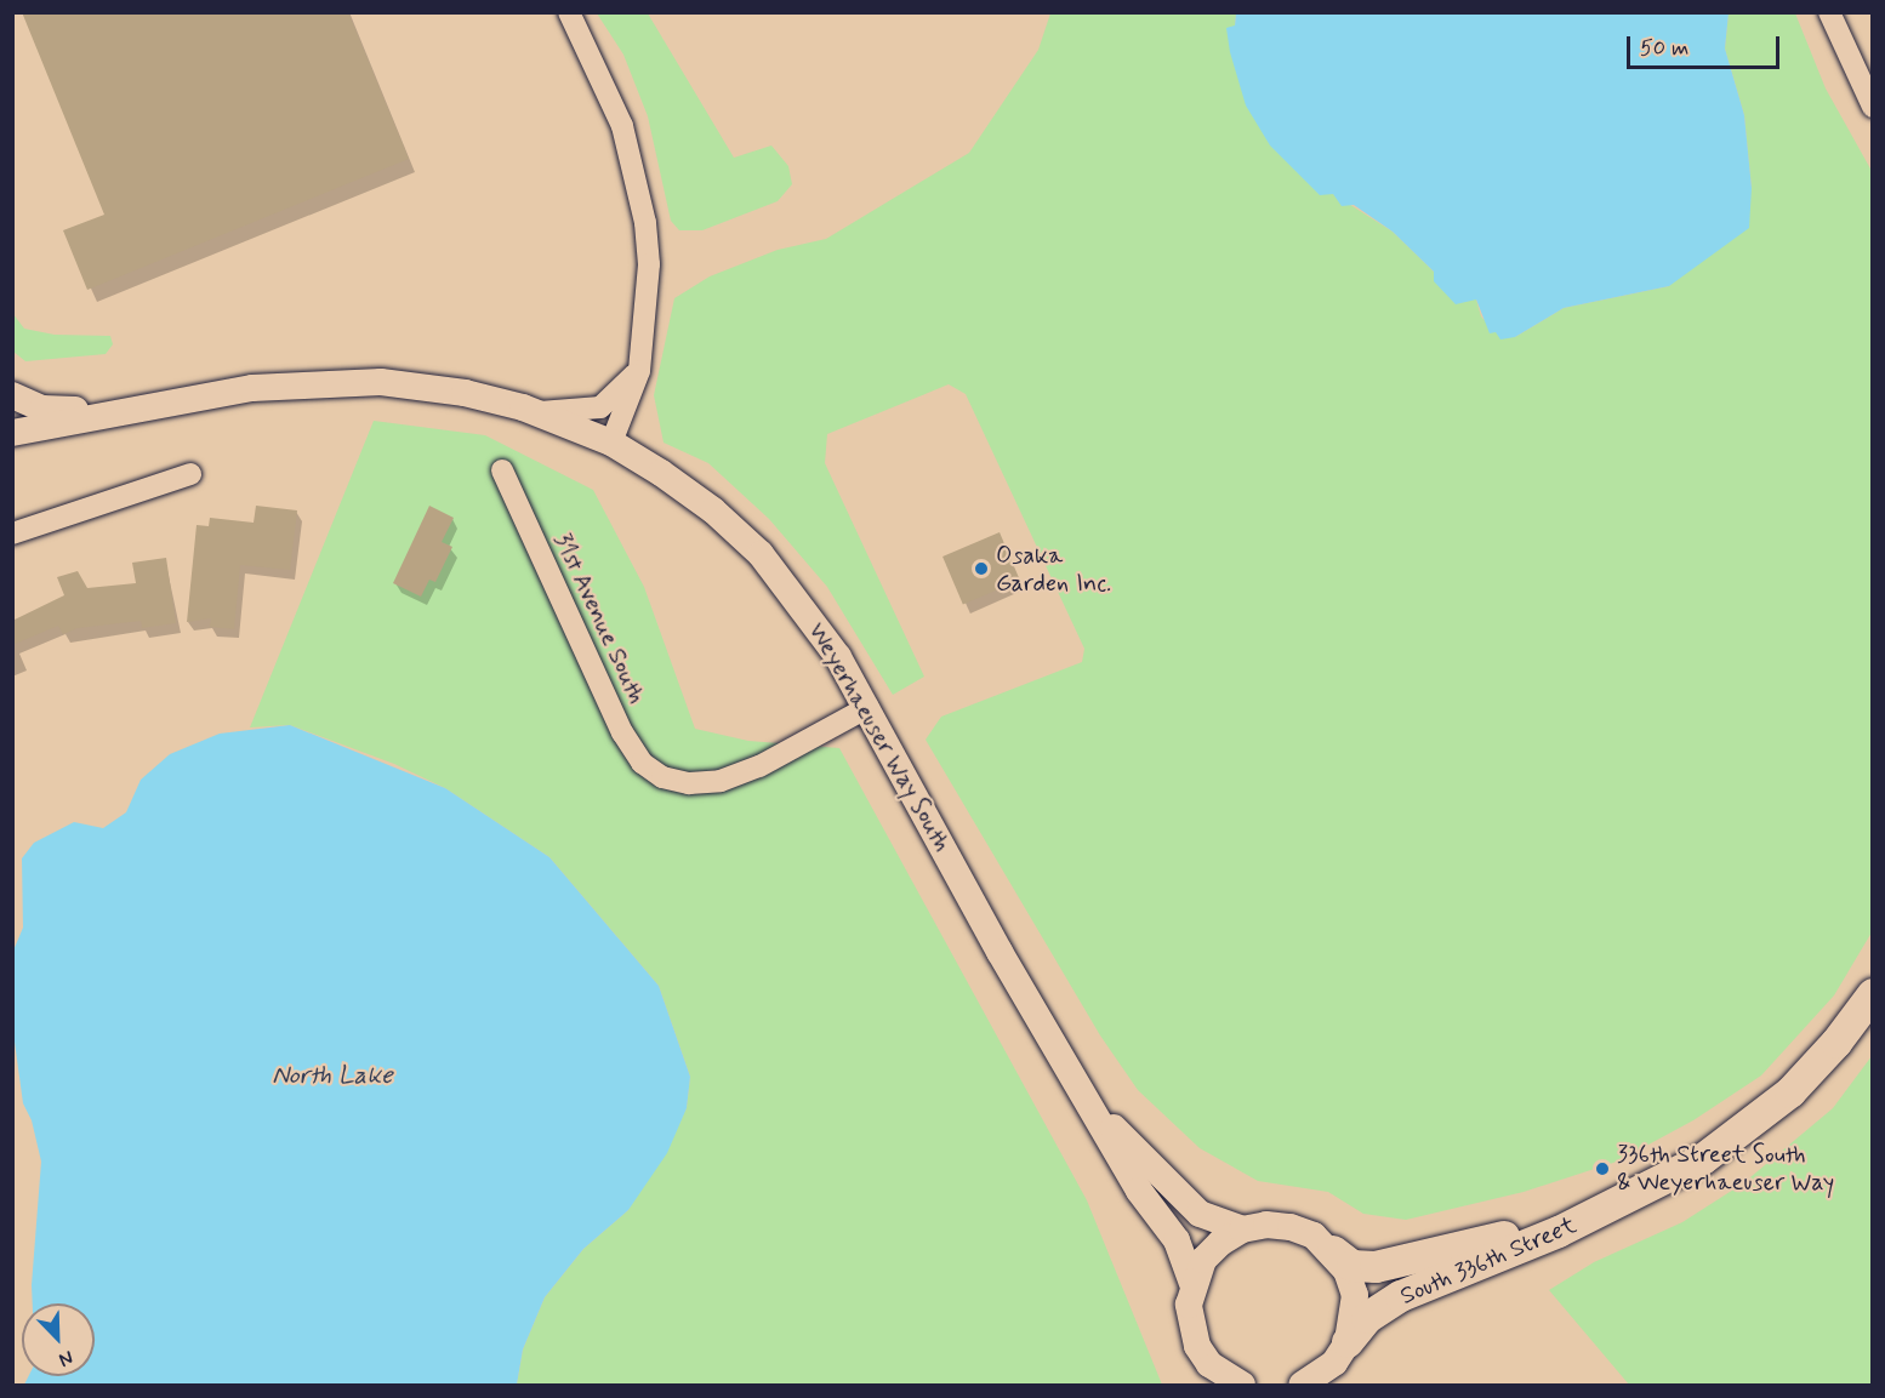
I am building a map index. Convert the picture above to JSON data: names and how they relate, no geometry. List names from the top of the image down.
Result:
{
  "streets": {
    "main road": ["South 336th Street"],
    "street": ["31st Avenue South", "Weyerhaeuser Way South"]
  },
  "crossings": [
    ["31st Avenue South", "Weyerhaeuser Way South"]
  ],
  "water": ["North Lake"],
  "places": ["Osaka Garden Inc.", "336th Street South & Weyerhaeuser Way"],
  "scale_bar": "50 m",
  "north": "bottom right"
}
